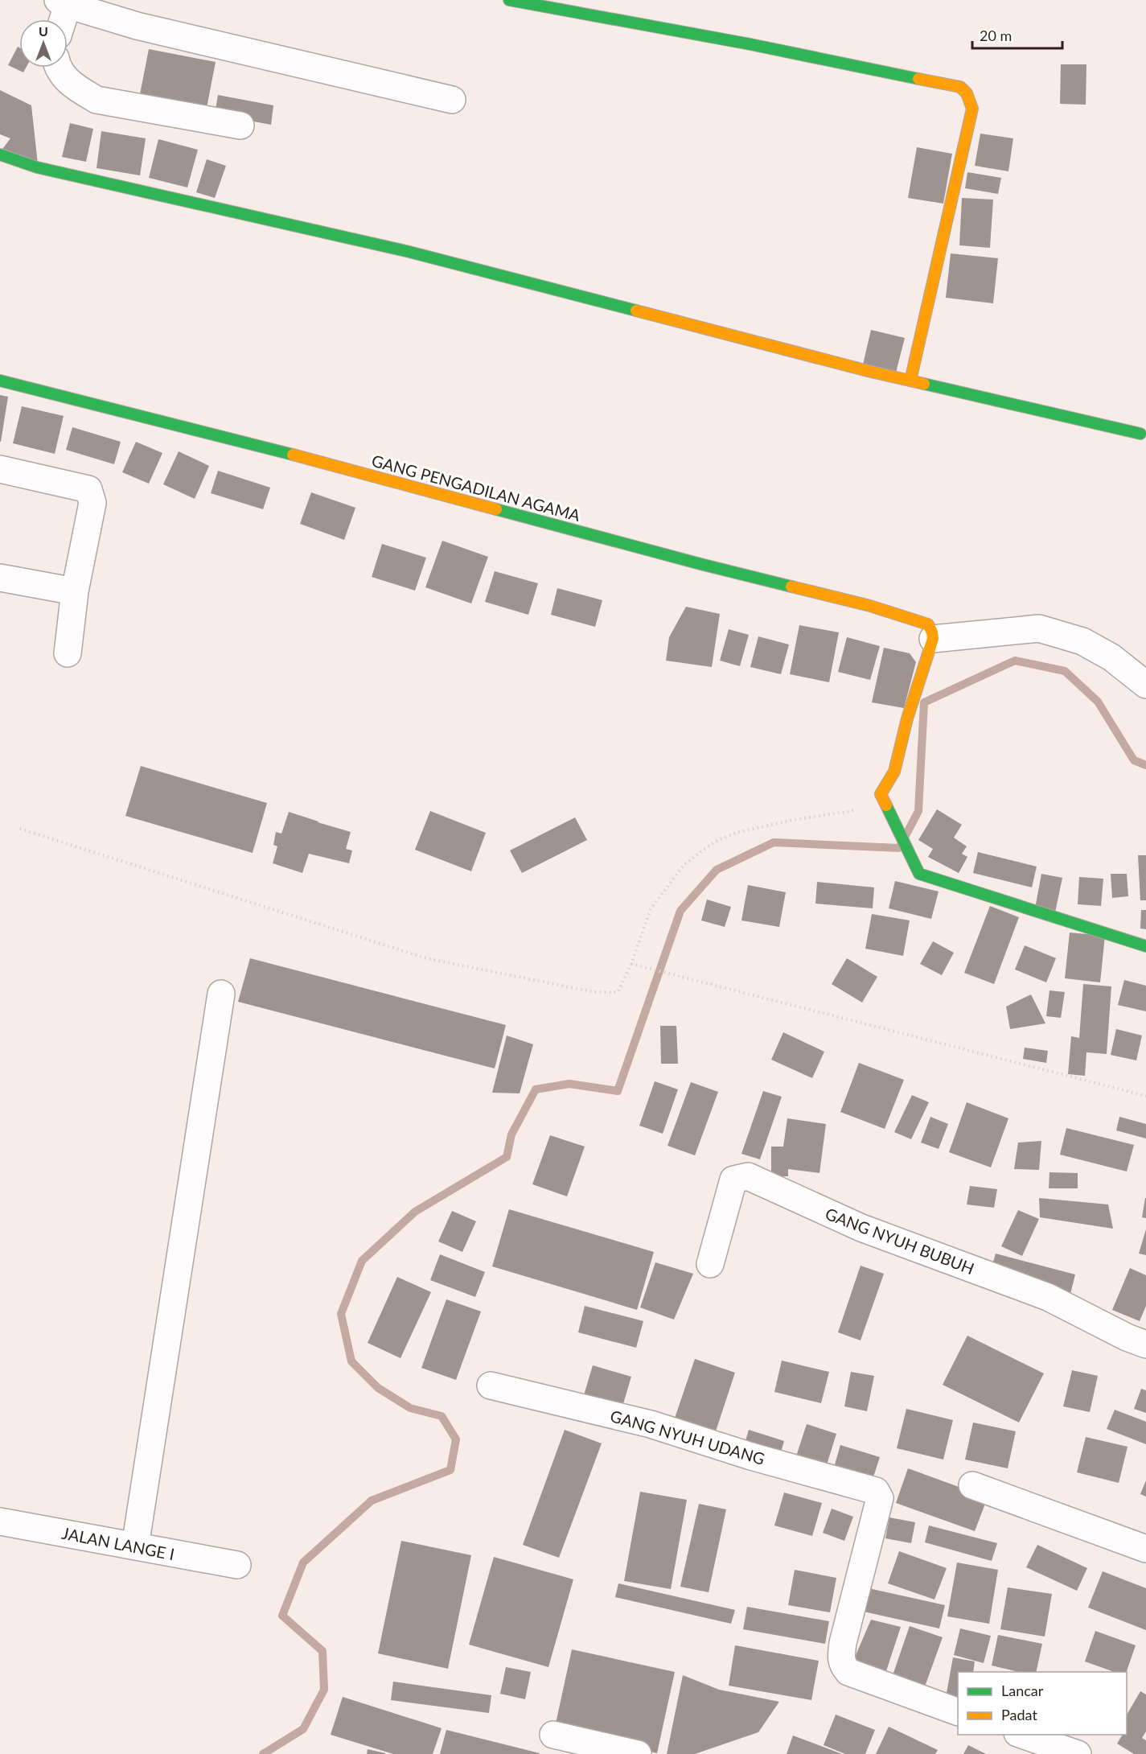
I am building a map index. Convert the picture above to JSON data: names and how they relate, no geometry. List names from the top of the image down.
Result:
{
  "streets": {
    "street": [
      "GANG PENGADILAN AGAMA",
      "GANG NYUH BUBUH",
      "GANG NYUH UDANG",
      "JALAN LANGE I"
    ]
  },
  "legend": ["Lancar", "Padat"],
  "scale_bar": "20 m",
  "north": "top"
}
